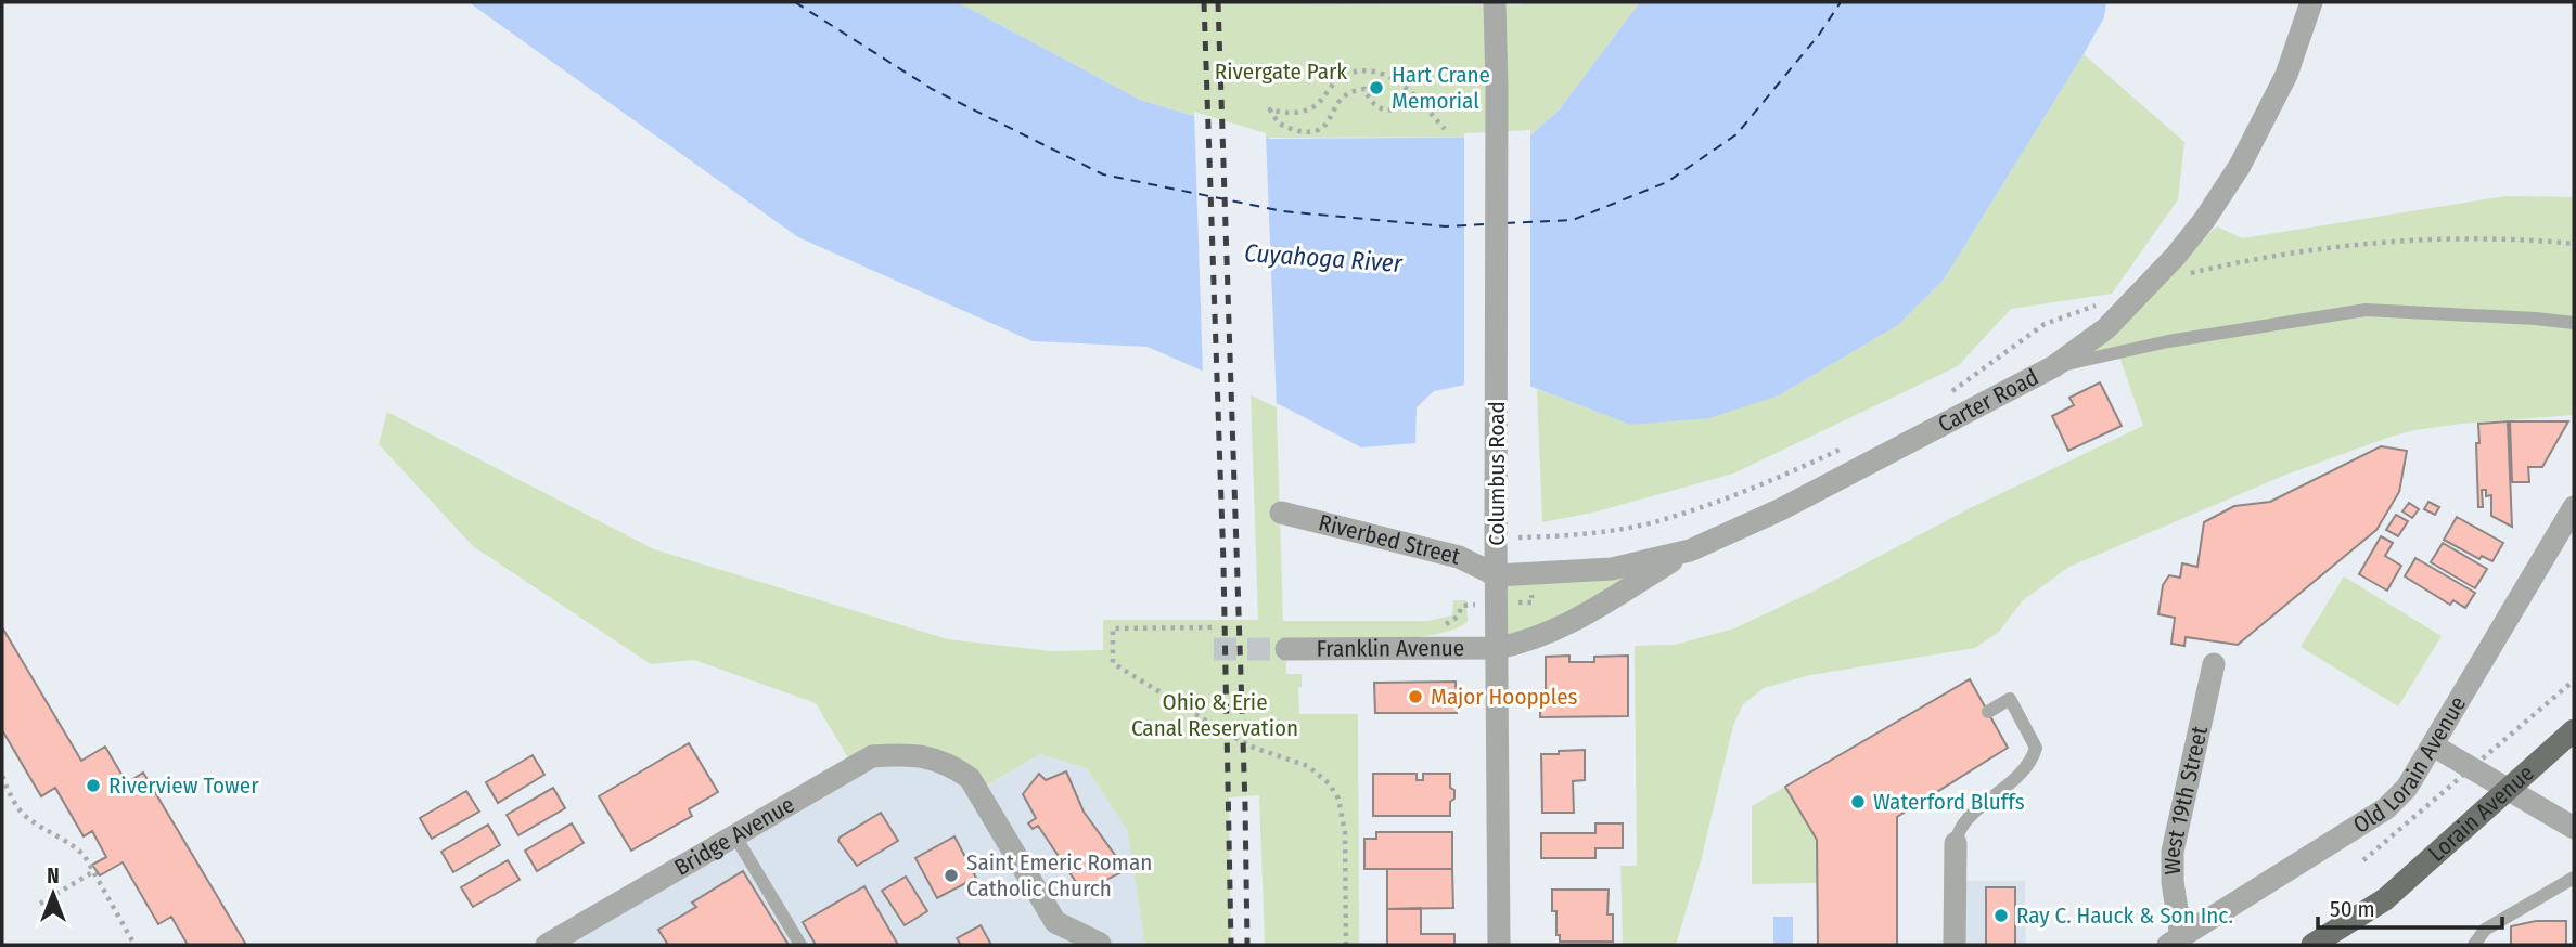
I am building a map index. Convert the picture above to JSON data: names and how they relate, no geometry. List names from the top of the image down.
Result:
{
  "streets": {
    "main road": ["Lorain Avenue"],
    "street": [
      "Carter Road",
      "Columbus Road",
      "Riverbed Street",
      "Franklin Avenue",
      "Old Lorain Avenue",
      "West 19th Street",
      "Bridge Avenue"
    ]
  },
  "crossings": [
    ["Carter Road", "Columbus Road"],
    ["Carter Road", "Riverbed Street"],
    ["Carter Road", "Franklin Avenue"],
    ["Columbus Road", "Riverbed Street"],
    ["Columbus Road", "Franklin Avenue"],
    ["Old Lorain Avenue", "West 19th Street"]
  ],
  "water": ["Cuyahoga River"],
  "parks": ["Rivergate Park", "Ohio & Erie Canal Reservation"],
  "places": [
    "Hart Crane Memorial",
    "Major Hoopples",
    "Riverview Tower",
    "Waterford Bluffs",
    "Saint Emeric Roman Catholic Church",
    "Ray C. Hauck & Son Inc."
  ],
  "scale_bar": "50 m",
  "north": "top"
}
